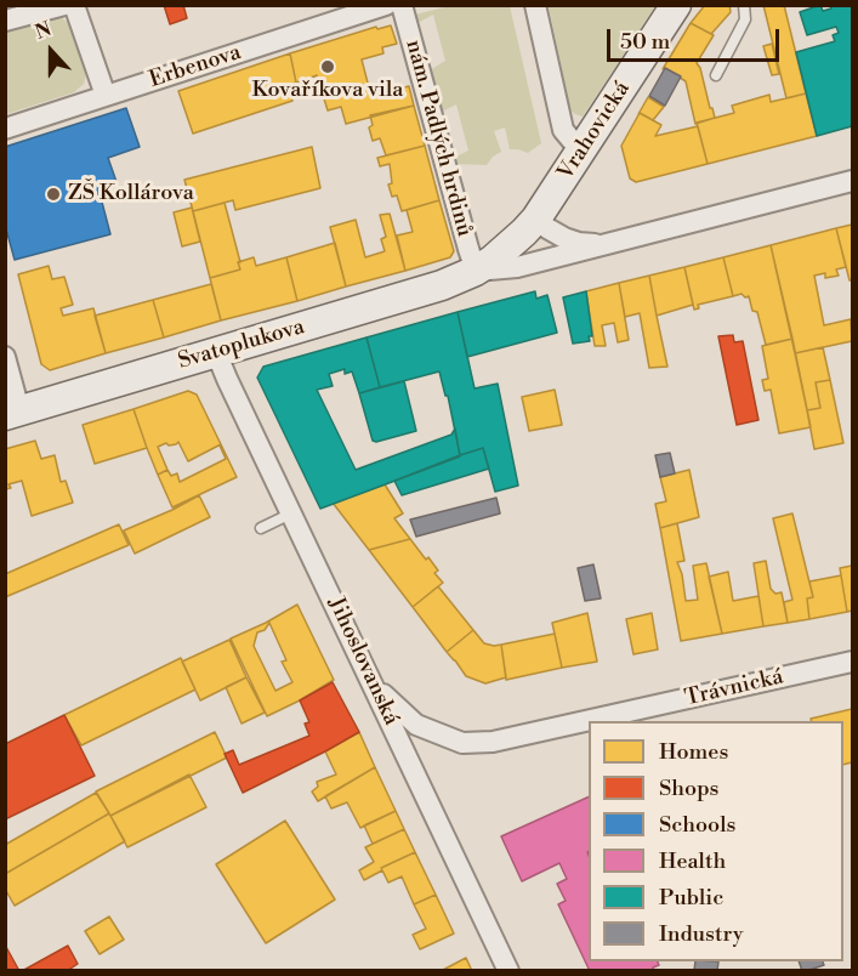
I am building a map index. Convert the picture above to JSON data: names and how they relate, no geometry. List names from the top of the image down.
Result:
{
  "streets": {
    "street": [
      "Erbenova",
      "Vrahovická",
      "nám. Padlých hrdinů",
      "Svatoplukova",
      "Jihoslovanská",
      "Trávnická"
    ]
  },
  "crossings": [
    ["Vrahovická", "Svatoplukova"],
    ["nám. Padlých hrdinů", "Svatoplukova"],
    ["Svatoplukova", "Jihoslovanská"],
    ["Jihoslovanská", "Trávnická"]
  ],
  "places": ["Kovaříkova vila", "ZŠ Kollárova"],
  "legend": [
    "Homes",
    "Shops",
    "Schools",
    "Health",
    "Public",
    "Industry"
  ],
  "scale_bar": "50 m",
  "north": "top"
}
